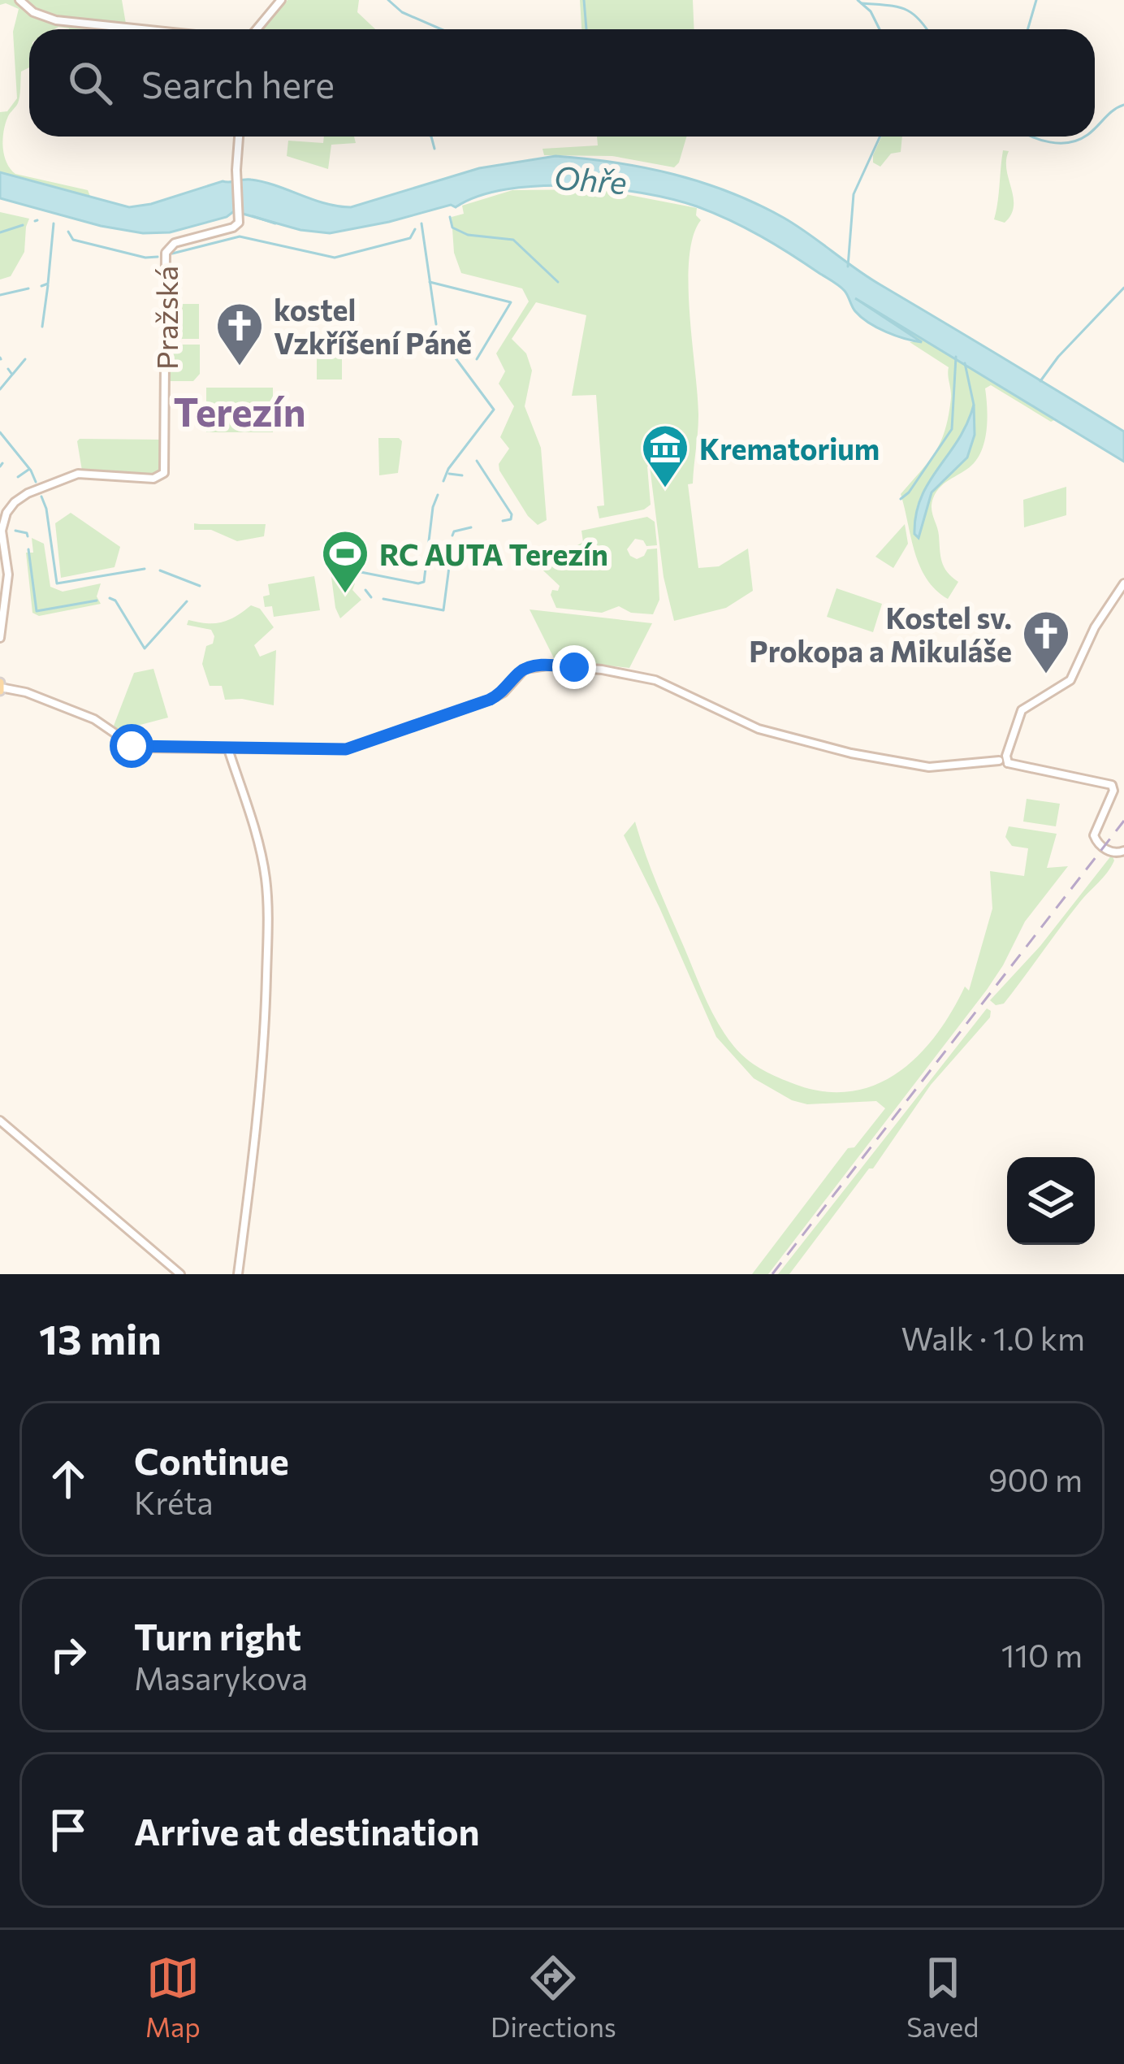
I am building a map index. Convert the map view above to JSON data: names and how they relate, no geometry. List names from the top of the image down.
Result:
{
  "streets": {
    "street": ["Pražská"]
  },
  "districts": ["Terezín"],
  "water": ["Ohře"],
  "places": {
    "church": ["kostel Vzkříšení Páně", "Kostel sv. Prokopa a Mikuláše"],
    "museum": ["Krematorium"],
    "sports": ["RC AUTA Terezín"]
  },
  "page": {
    "search": "Search here",
    "heading": ["13 min", "Walk · 1.0 km"],
    "list": [
      ["Continue", "Kréta", "900 m"],
      ["Turn right", "Masarykova", "110 m"],
      "Arrive at destination"
    ],
    "nav": ["Map", "Directions", "Saved"]
  }
}
